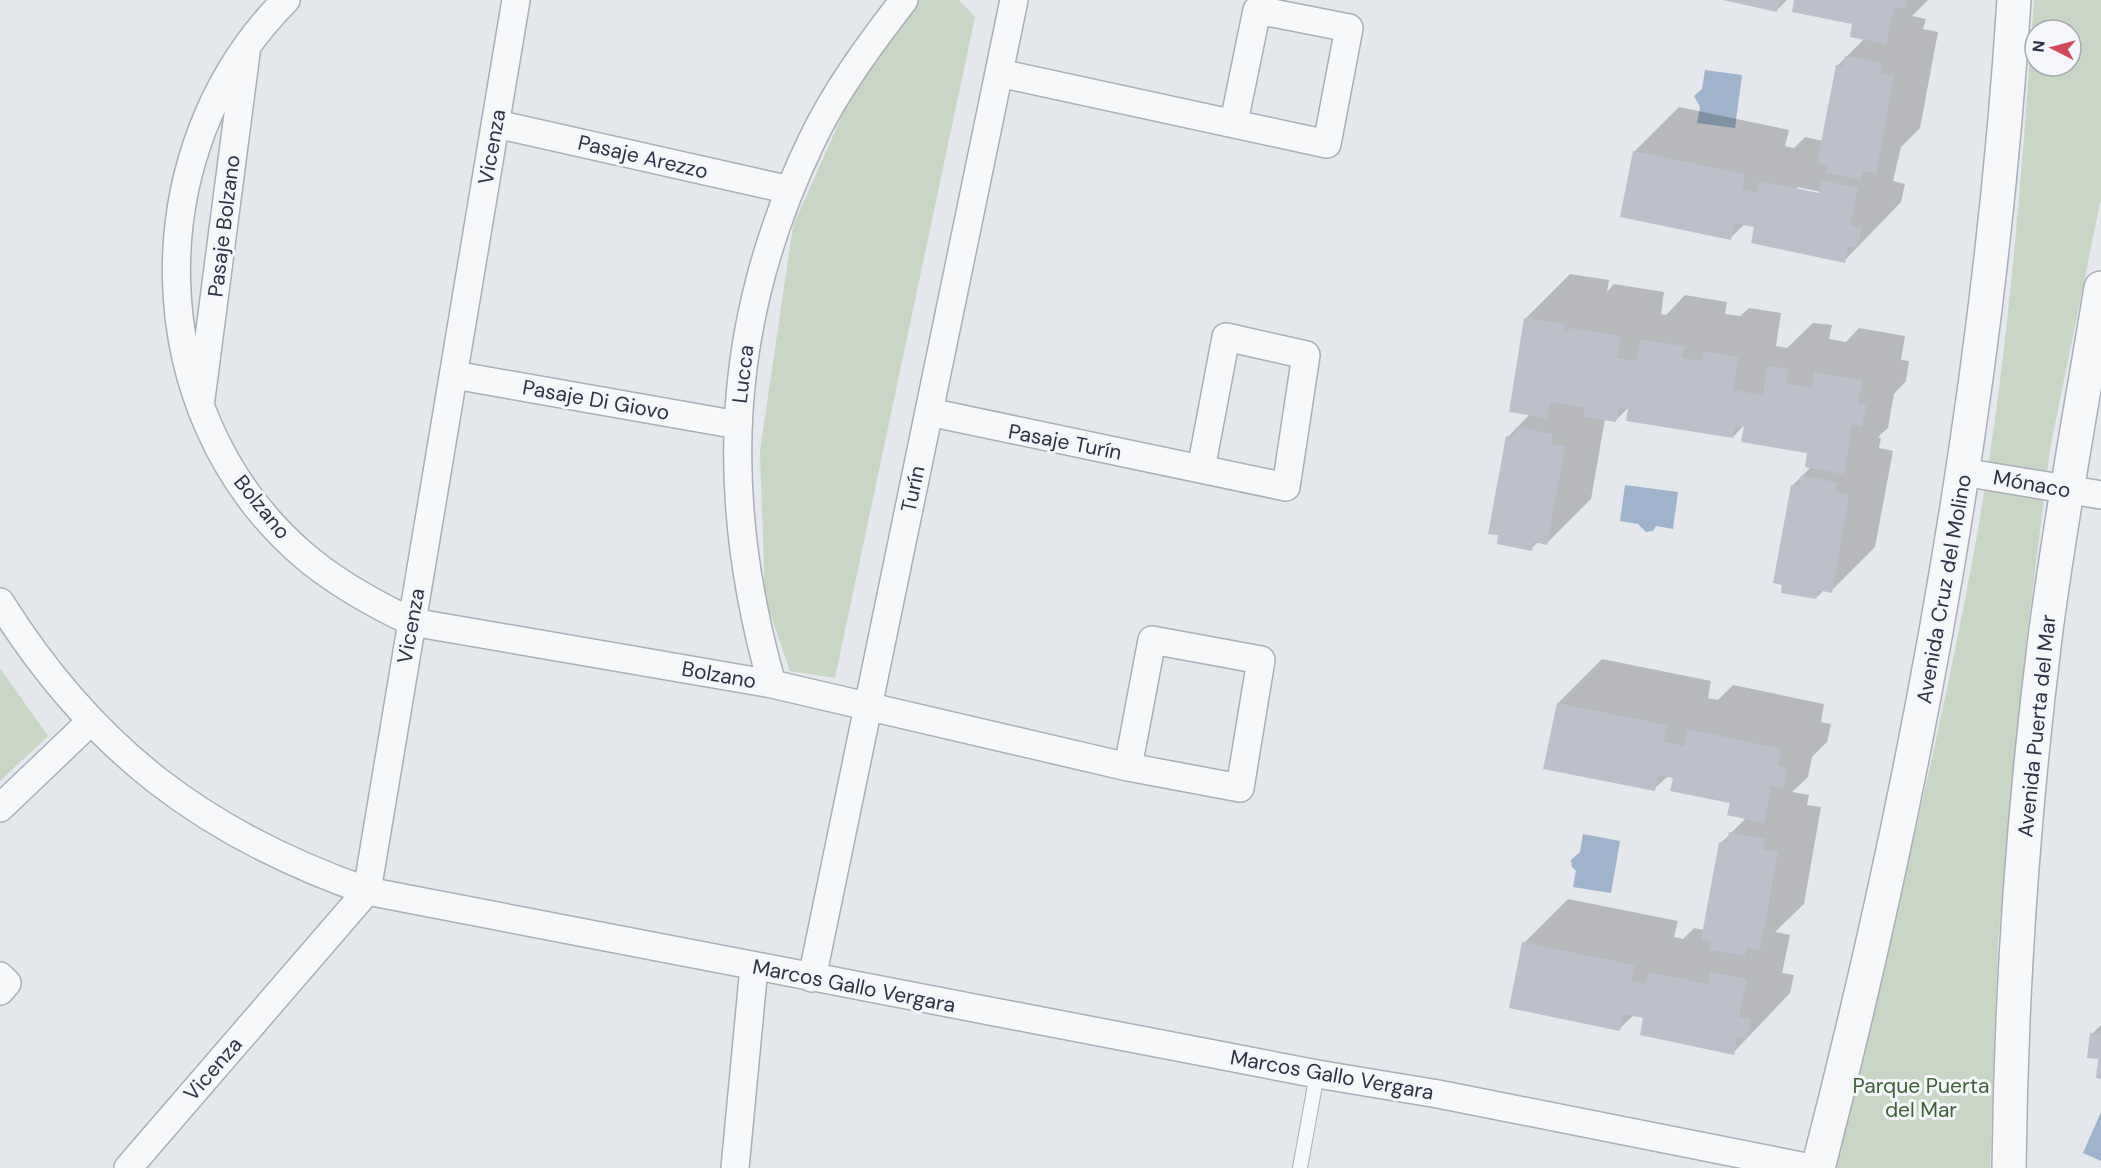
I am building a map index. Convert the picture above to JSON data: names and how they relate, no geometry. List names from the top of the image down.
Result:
{
  "streets": {
    "street": [
      "Vicenza",
      "Pasaje Arezzo",
      "Pasaje Bolzano",
      "Lucca",
      "Pasaje Di Giovo",
      "Pasaje Turín",
      "Mónaco",
      "Turín",
      "Bolzano",
      "Avenida Cruz del Molino",
      "Avenida Puerta del Mar",
      "Marcos Gallo Vergara"
    ]
  },
  "crossings": [
    ["Vicenza", "Pasaje Arezzo"],
    ["Vicenza", "Pasaje Di Giovo"],
    ["Vicenza", "Bolzano"],
    ["Vicenza", "Marcos Gallo Vergara"],
    ["Pasaje Arezzo", "Lucca"],
    ["Pasaje Bolzano", "Bolzano"],
    ["Lucca", "Pasaje Di Giovo"],
    ["Lucca", "Bolzano"],
    ["Pasaje Turín", "Turín"],
    ["Mónaco", "Avenida Cruz del Molino"],
    ["Mónaco", "Avenida Puerta del Mar"],
    ["Turín", "Marcos Gallo Vergara"]
  ],
  "parks": ["Parque Puerta del Mar"],
  "north": "left"
}
